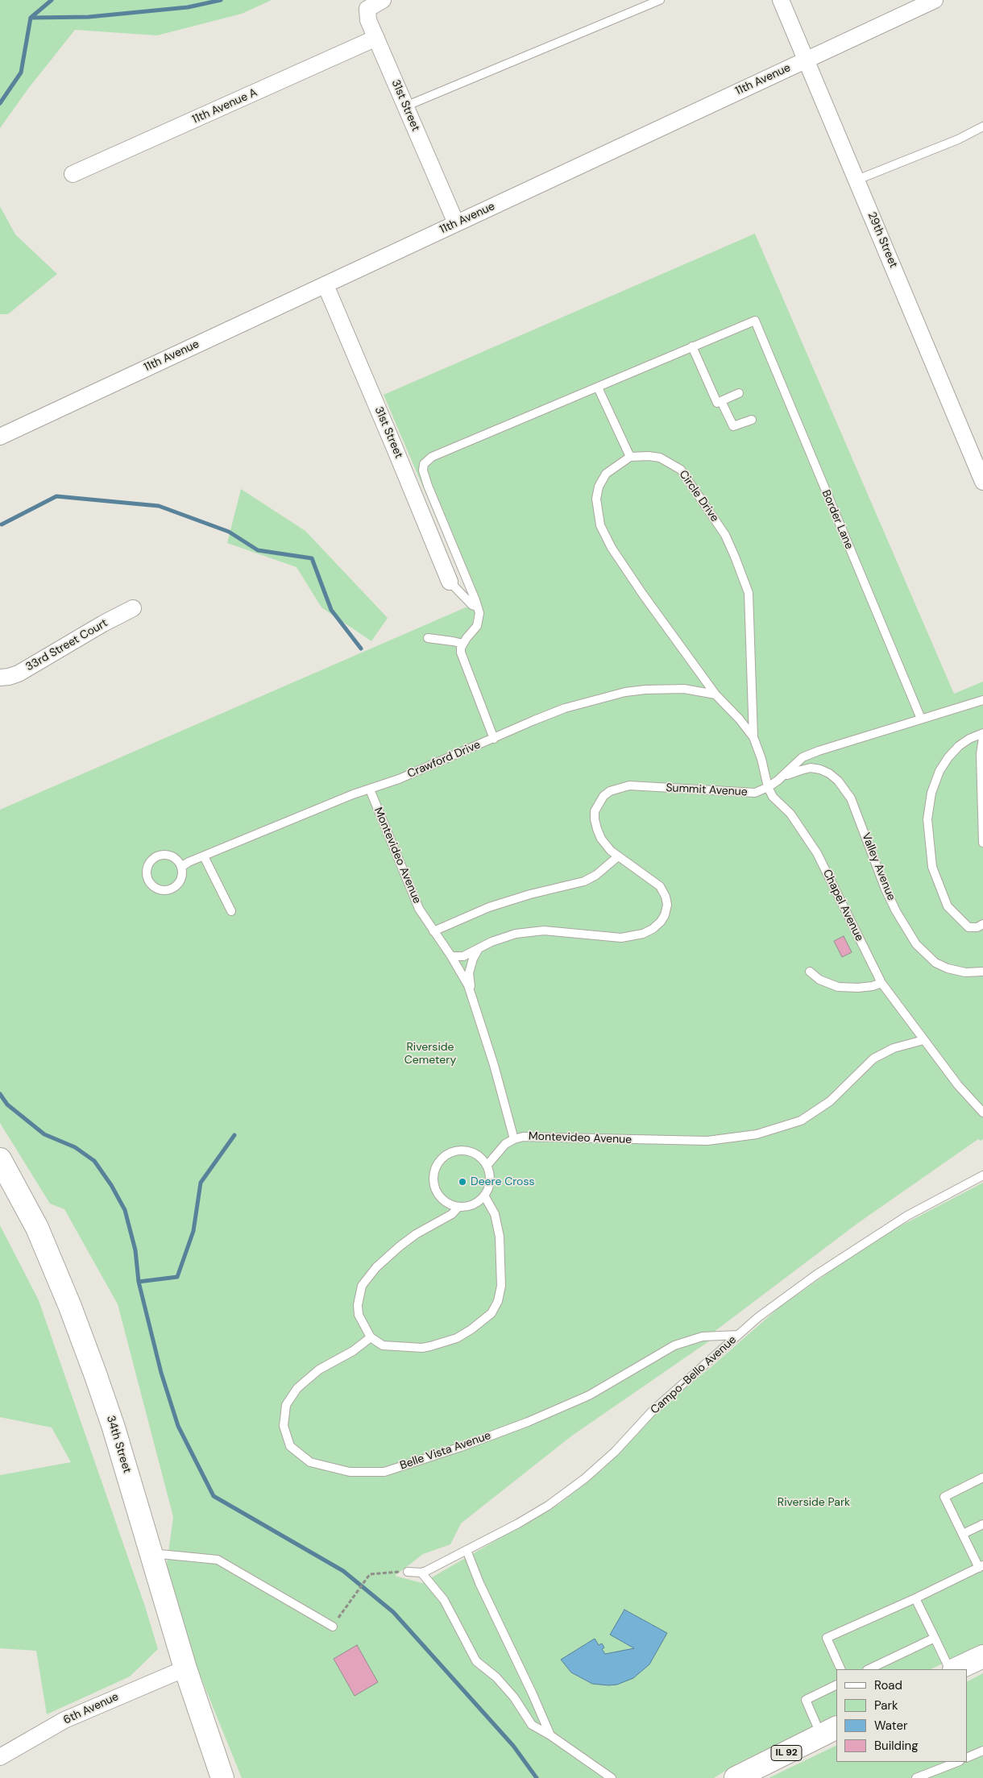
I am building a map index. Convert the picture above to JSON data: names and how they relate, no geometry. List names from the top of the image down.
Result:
{
  "streets": {
    "street": [
      "11th Avenue",
      "31st Street",
      "11th Avenue A",
      "29th Street",
      "33rd Street Court",
      "34th Street",
      "6th Avenue",
      "IL 92"
    ],
    "lane": [
      "Circle Drive",
      "Border Lane",
      "Crawford Drive",
      "Summit Avenue",
      "Montevideo Avenue",
      "Valley Avenue",
      "Chapel Avenue",
      "Campo-Bello Avenue",
      "Belle Vista Avenue"
    ]
  },
  "crossings": [
    ["11th Avenue", "31st Street"],
    ["11th Avenue", "29th Street"],
    ["31st Street", "11th Avenue A"],
    ["Circle Drive", "Chapel Avenue"],
    ["Border Lane", "Summit Avenue"],
    ["Crawford Drive", "Montevideo Avenue"],
    ["Crawford Drive", "Chapel Avenue"],
    ["Summit Avenue", "Montevideo Avenue"],
    ["Summit Avenue", "Valley Avenue"],
    ["Summit Avenue", "Chapel Avenue"],
    ["Montevideo Avenue", "Chapel Avenue"],
    ["Campo-Bello Avenue", "Belle Vista Avenue"],
    ["34th Street", "6th Avenue"]
  ],
  "parks": ["Riverside Cemetery", "Riverside Park"],
  "places": ["Deere Cross"],
  "legend": [
    "Road",
    "Park",
    "Water",
    "Building"
  ]
}
